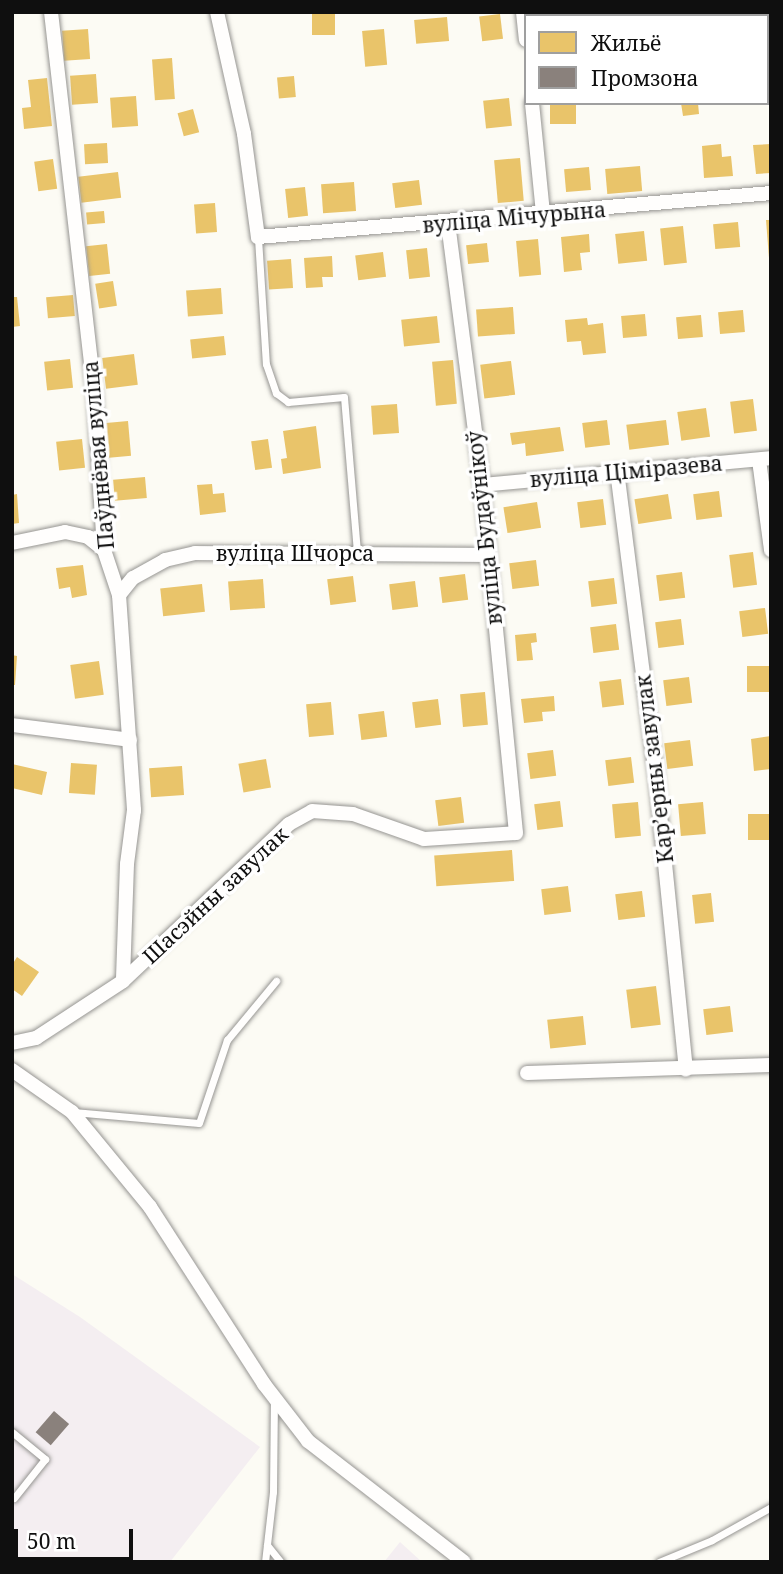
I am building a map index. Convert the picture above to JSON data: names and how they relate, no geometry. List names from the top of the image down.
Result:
{
  "streets": {
    "street": [
      "вуліца Мічурына",
      "Паўднёвая вуліца",
      "вуліца Ціміразева",
      "вуліца Будаўнікоў",
      "вуліца Шчорса",
      "Карʼерны завулак",
      "Шасэйны завулак"
    ]
  },
  "crossings": [
    ["вуліца Мічурына", "вуліца Будаўнікоў"],
    ["Паўднёвая вуліца", "вуліца Шчорса"],
    ["Паўднёвая вуліца", "Шасэйны завулак"],
    ["вуліца Ціміразева", "вуліца Будаўнікоў"],
    ["вуліца Ціміразева", "Карʼерны завулак"],
    ["вуліца Будаўнікоў", "вуліца Шчорса"],
    ["вуліца Будаўнікоў", "Шасэйны завулак"]
  ],
  "legend": ["Жильё", "Промзона"],
  "scale_bar": "50 m"
}
